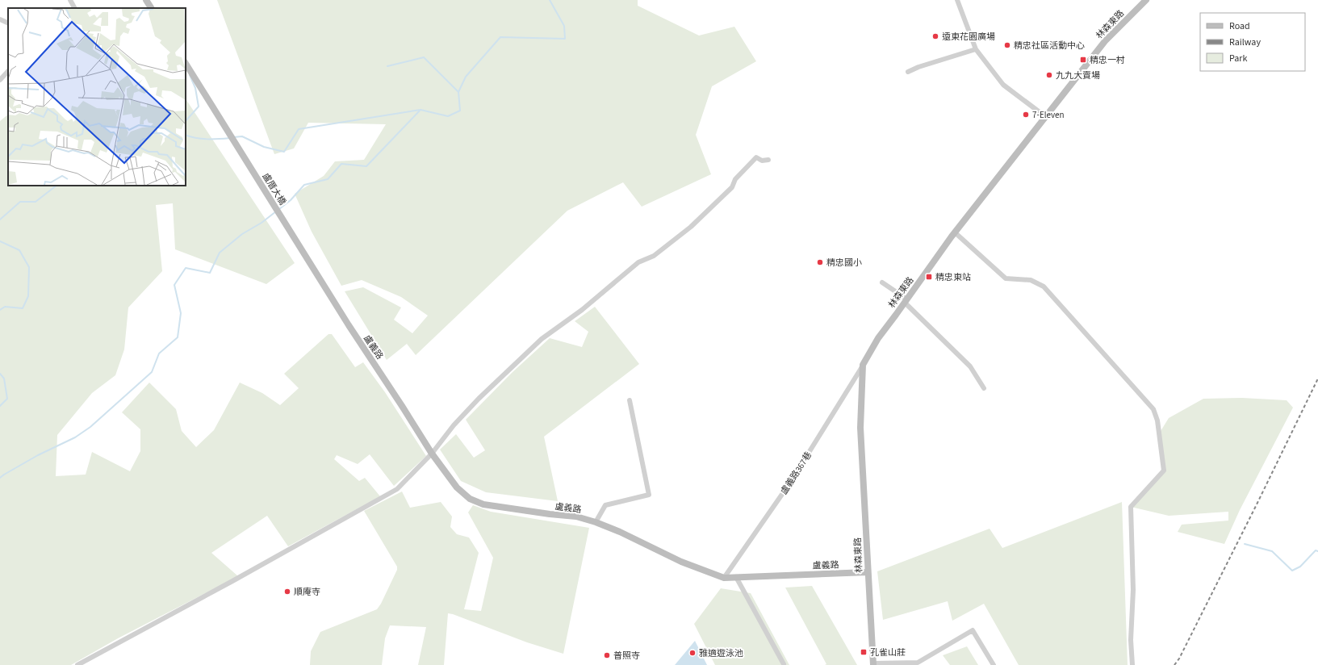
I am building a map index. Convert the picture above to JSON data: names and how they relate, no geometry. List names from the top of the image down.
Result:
{
  "streets": {
    "street": [
      "林森東路",
      "盧厝大橋",
      "盧義路",
      "盧義路367巷"
    ]
  },
  "crossings": [
    ["林森東路", "盧義路"],
    ["林森東路", "盧義路367巷"],
    ["盧厝大橋", "盧義路"],
    ["盧義路", "盧義路367巷"]
  ],
  "places": {
    "other": [
      "遠東花園廣場",
      "精忠社區活動中心",
      "九九大賣場",
      "7-Eleven",
      "精忠國小",
      "順庵寺",
      "雅適遊泳池",
      "普照寺"
    ],
    "transit": ["精忠一村", "精忠東站", "孔雀山莊"]
  },
  "legend": ["Road", "Railway", "Park"]
}
